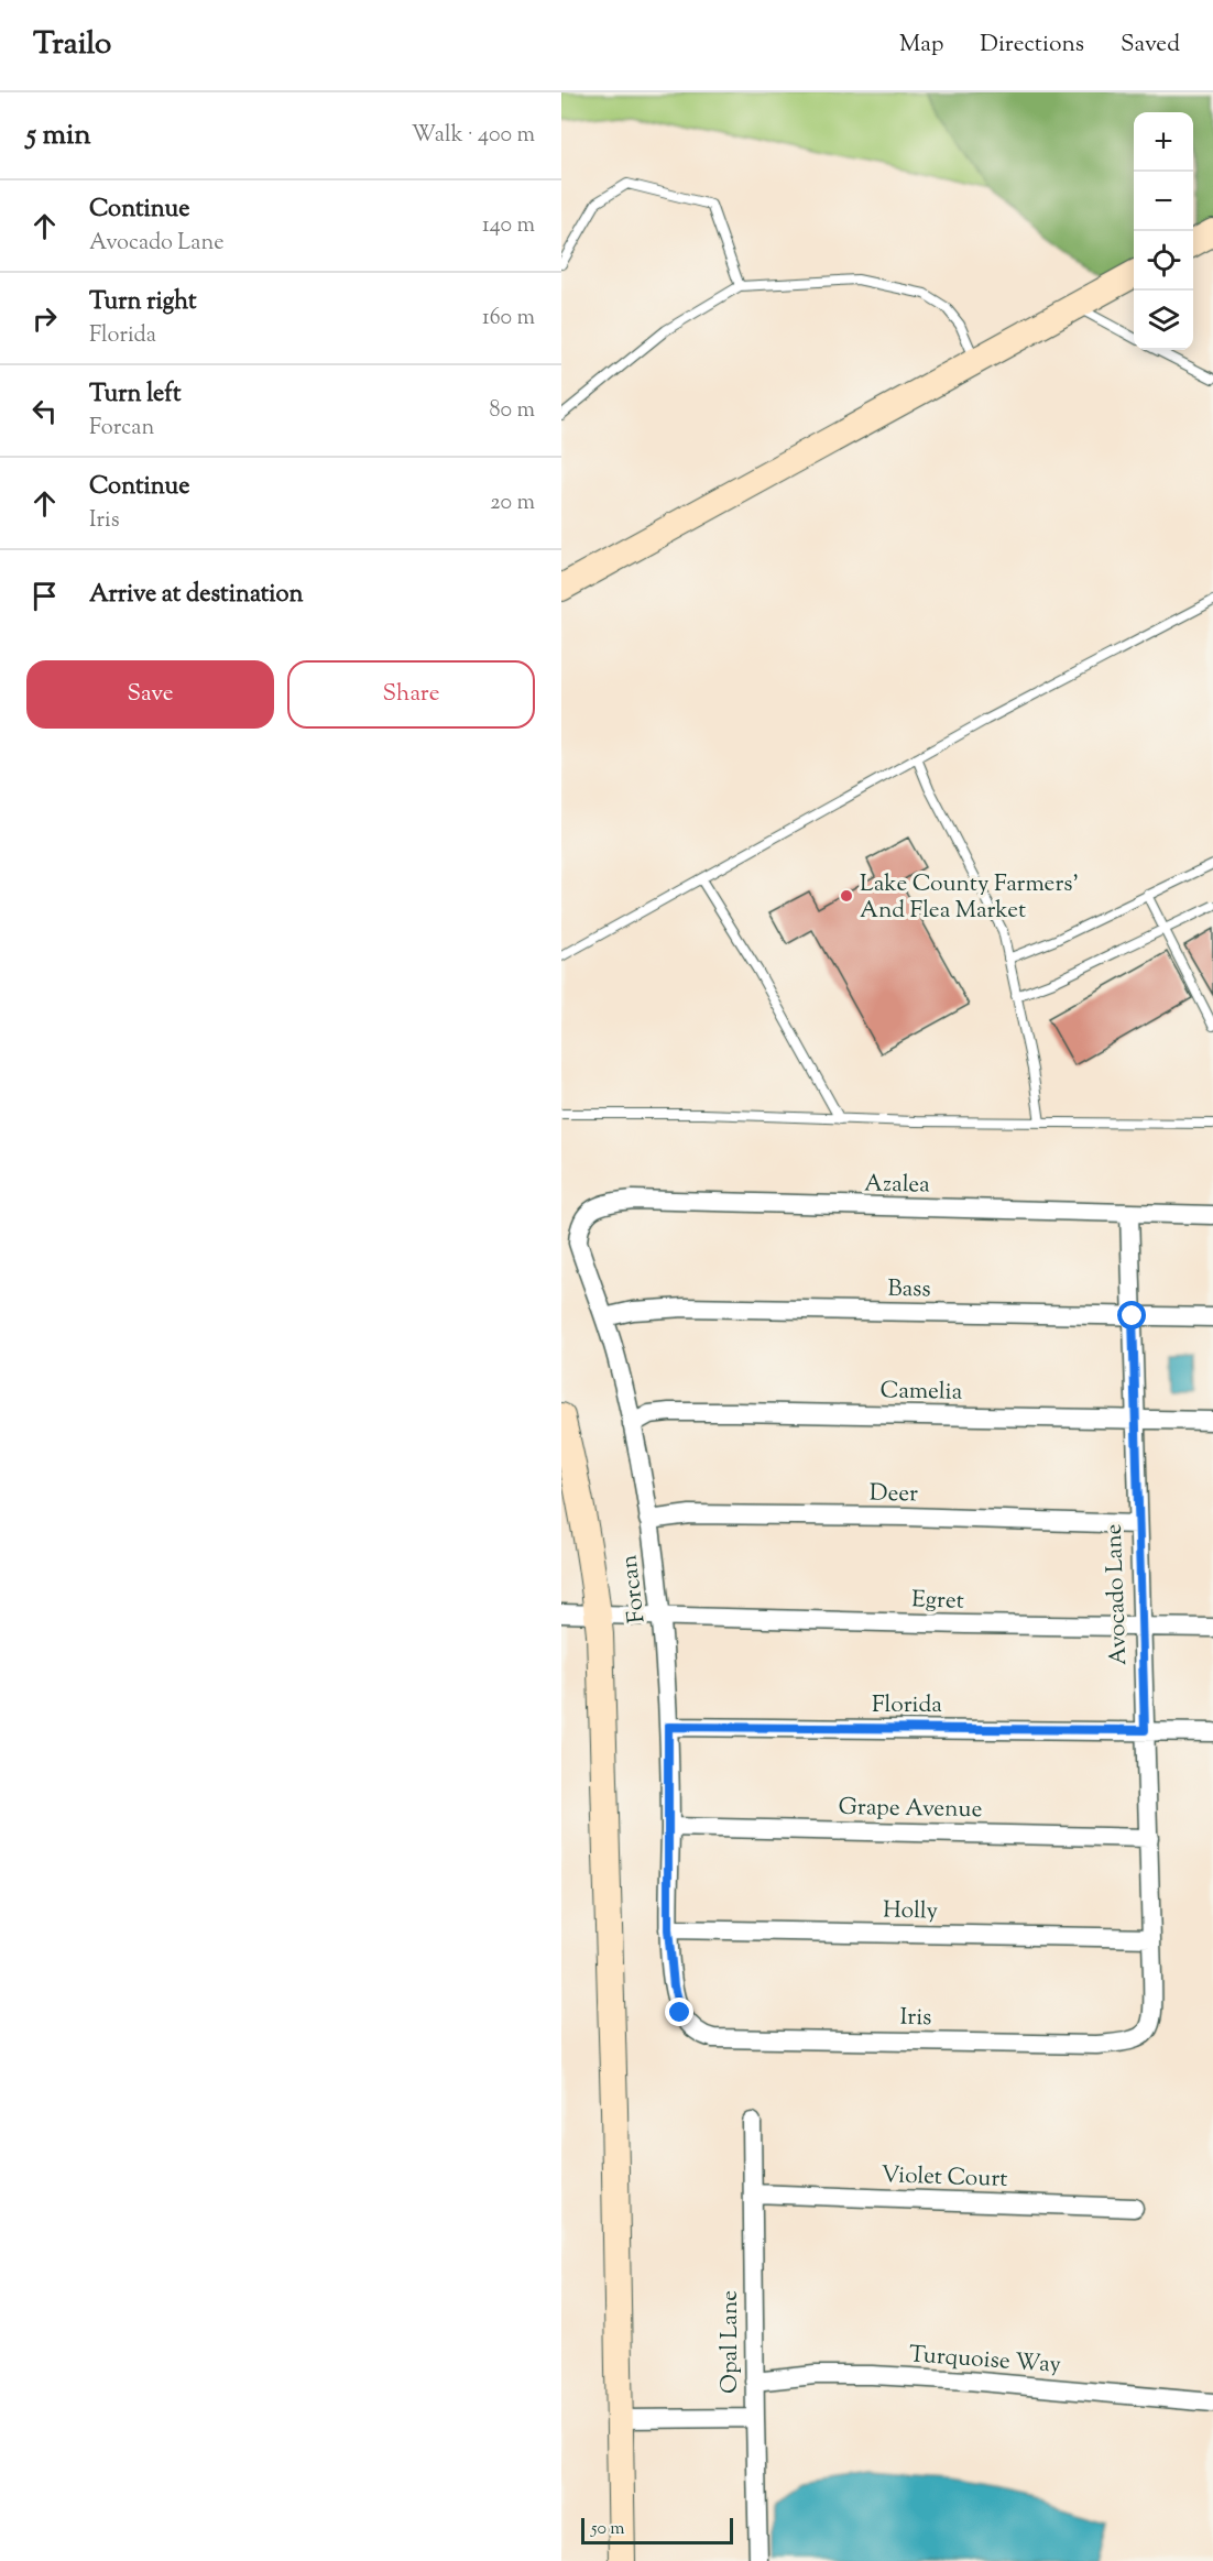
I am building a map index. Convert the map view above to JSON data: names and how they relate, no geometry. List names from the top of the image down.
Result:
{
  "streets": {
    "street": [
      "Azalea",
      "Bass",
      "Camelia",
      "Deer",
      "Forcan",
      "Avocado Lane",
      "Egret",
      "Florida",
      "Grape Avenue",
      "Holly",
      "Iris",
      "Violet Court",
      "Opal Lane",
      "Turquoise Way"
    ]
  },
  "crossings": [
    ["Azalea", "Forcan"],
    ["Azalea", "Avocado Lane"],
    ["Bass", "Forcan"],
    ["Bass", "Avocado Lane"],
    ["Camelia", "Forcan"],
    ["Camelia", "Avocado Lane"],
    ["Deer", "Forcan"],
    ["Deer", "Avocado Lane"],
    ["Forcan", "Egret"],
    ["Forcan", "Florida"],
    ["Forcan", "Grape Avenue"],
    ["Forcan", "Holly"],
    ["Forcan", "Iris"],
    ["Avocado Lane", "Egret"],
    ["Avocado Lane", "Florida"],
    ["Avocado Lane", "Grape Avenue"],
    ["Avocado Lane", "Holly"],
    ["Avocado Lane", "Iris"],
    ["Violet Court", "Opal Lane"],
    ["Opal Lane", "Turquoise Way"]
  ],
  "places": ["Lake County Farmers' And Flea Market"],
  "scale_bar": "50 m",
  "page": {
    "header": "Trailo",
    "nav": ["Map", "Directions", "Saved"],
    "heading": ["5 min", "Walk · 400 m"],
    "map_buttons": ["+", "−"],
    "list": [
      ["Continue", "Avocado Lane", "140 m"],
      ["Turn right", "Florida", "160 m"],
      ["Turn left", "Forcan", "80 m"],
      ["Continue", "Iris", "20 m"],
      "Arrive at destination"
    ],
    "buttons": ["Save", "Share"],
    "scale": "50 m"
  }
}
